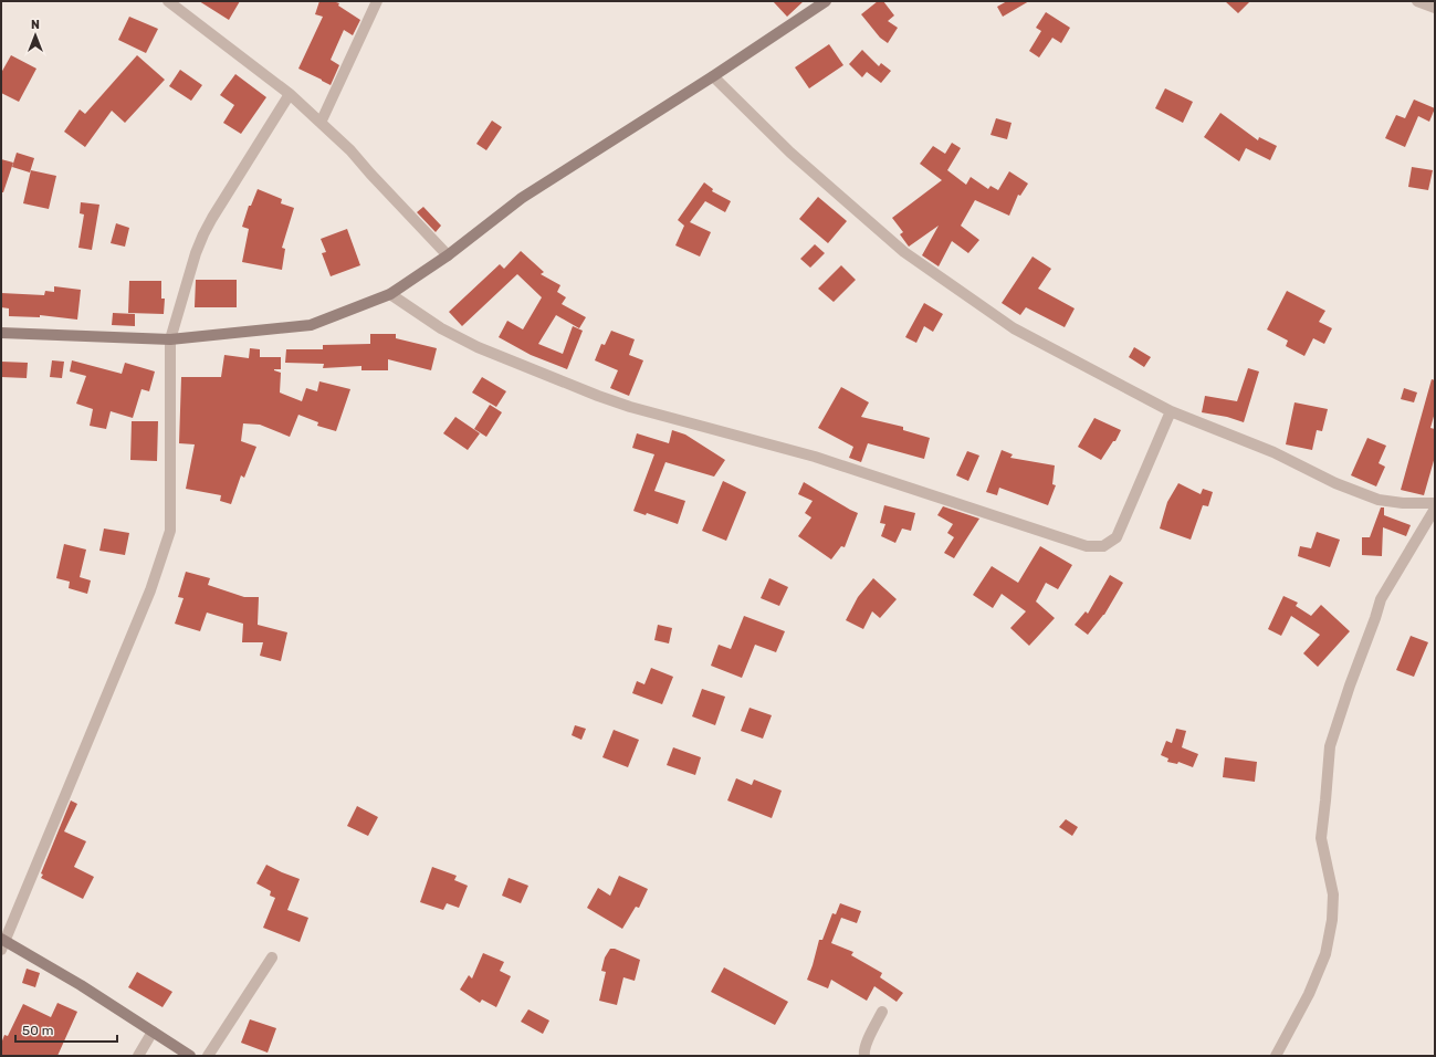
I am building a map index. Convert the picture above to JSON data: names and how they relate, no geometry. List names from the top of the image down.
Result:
{
  "scale_bar": "50 m",
  "north": "top"
}
